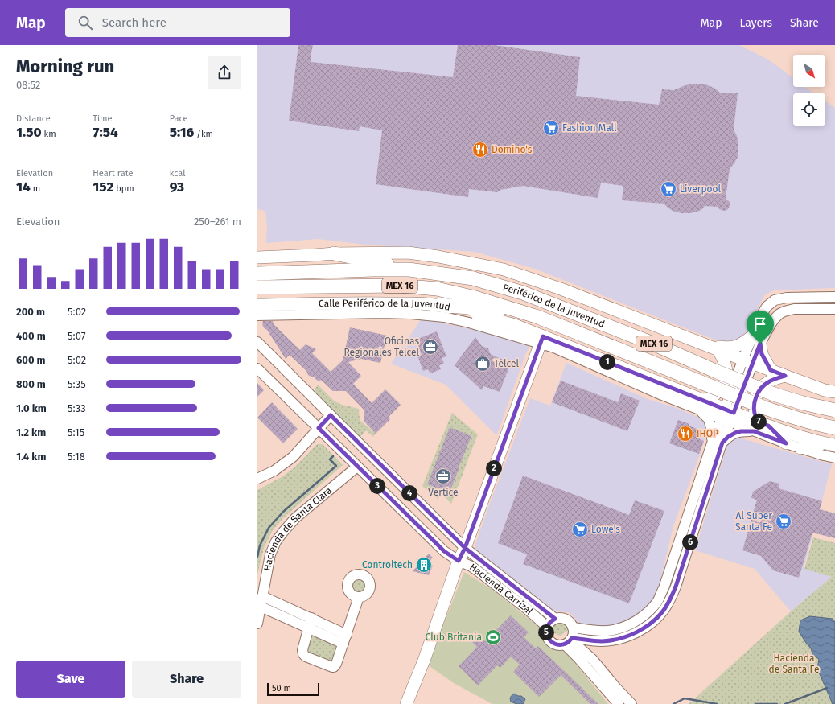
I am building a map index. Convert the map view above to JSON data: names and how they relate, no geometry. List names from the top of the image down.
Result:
{
  "streets": {
    "highway": ["MEX 16", "Periférico de la Juventud"],
    "main road": ["Calle Periférico de la Juventud"],
    "street": ["Hacienda de Santa Clara", "Hacienda Carrizal"]
  },
  "crossings": [
    ["Hacienda de Santa Clara", "Hacienda Carrizal"]
  ],
  "parks": ["Hacienda de Santa Fe"],
  "places": {
    "supermarket": [
      "Fashion Mall",
      "Liverpool",
      "Al Super Santa Fe",
      "Lowe's"
    ],
    "restaurant": ["Domino's", "IHOP"],
    "office": ["Oficinas Regionales Telcel", "Telcel", "Vertice"],
    "building": ["Controltech"],
    "sports": ["Club Britania"]
  },
  "scale_bar": "50 m",
  "north": "bottom right",
  "page": {
    "header": "Map",
    "search": "Search here",
    "nav": ["Map", "Layers", "Share"],
    "heading": ["Morning run", "08:52"],
    "stats": [
      ["Distance", "1.50 km"],
      ["Time", "7:54"],
      ["Pace", "5:16 /km"],
      ["Elevation", "14 m"],
      ["Heart rate", "152 bpm"],
      ["kcal", "93"]
    ],
    "chart": ["Elevation", "250–261 m"],
    "list": [
      {
        "name": "200 m",
        "note": "5:02"
      },
      {
        "name": "400 m",
        "note": "5:07"
      },
      {
        "name": "600 m",
        "note": "5:02"
      },
      {
        "name": "800 m",
        "note": "5:35"
      },
      {
        "name": "1.0 km",
        "note": "5:33"
      },
      {
        "name": "1.2 km",
        "note": "5:15"
      },
      {
        "name": "1.4 km",
        "note": "5:18"
      }
    ],
    "pins": [
      "1",
      "7",
      "2",
      "3",
      "4",
      "6",
      "5"
    ],
    "buttons": ["Save", "Share"],
    "scale": "50 m"
  }
}
